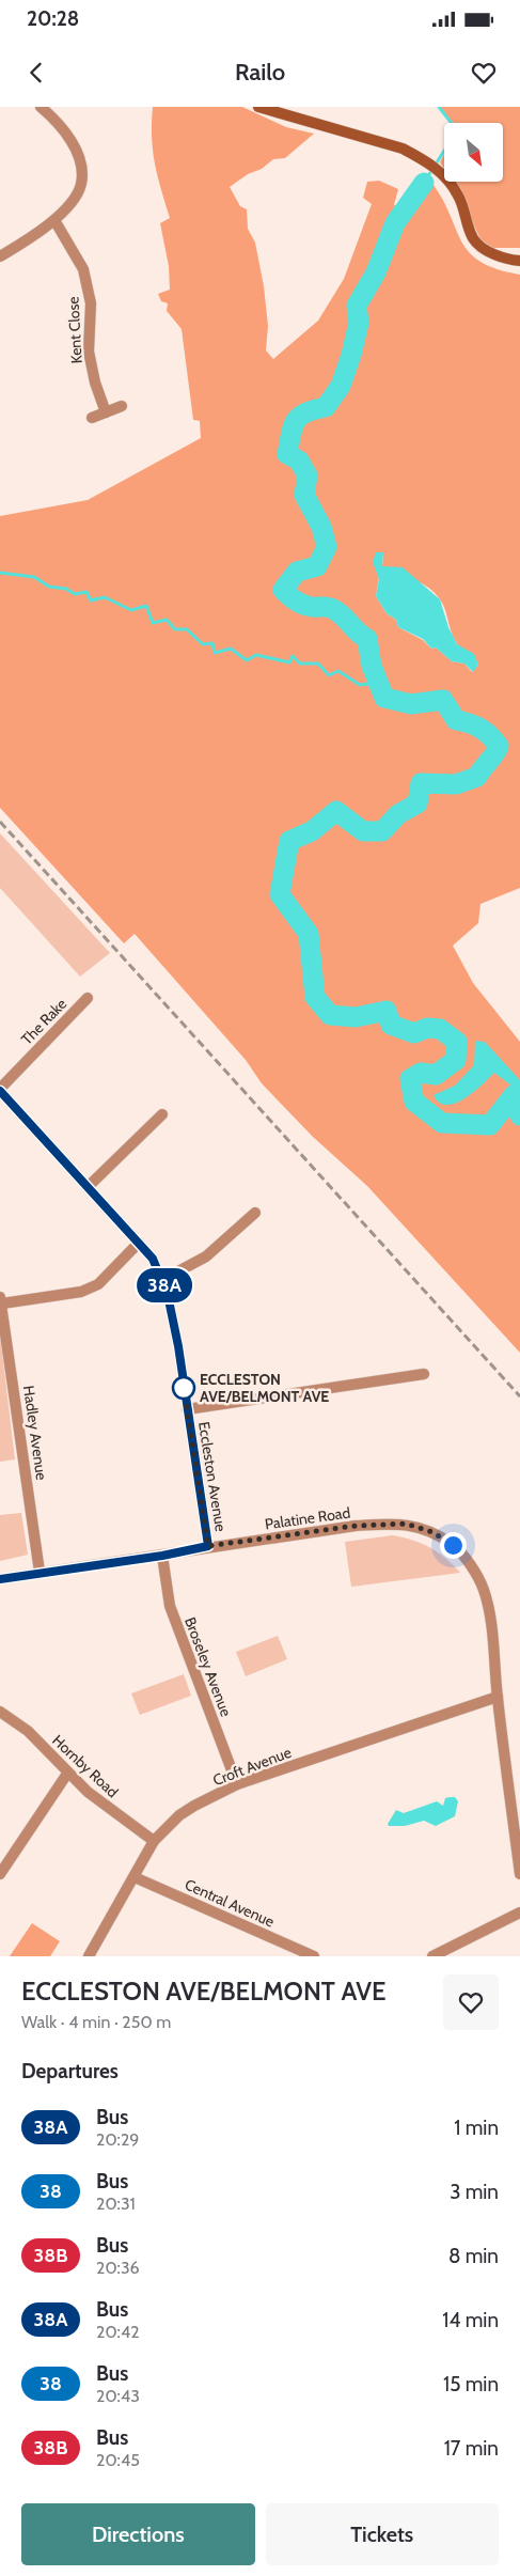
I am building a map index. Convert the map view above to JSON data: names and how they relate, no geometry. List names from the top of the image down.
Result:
{
  "streets": {
    "street": [
      "Kent Close",
      "The Rake",
      "Hadley Avenue",
      "Eccleston Avenue",
      "Palatine Road",
      "Broseley Avenue",
      "Hornby Road",
      "Croft Avenue",
      "Central Avenue"
    ]
  },
  "crossings": [
    ["The Rake", "Eccleston Avenue"],
    ["Hadley Avenue", "Palatine Road"],
    ["Eccleston Avenue", "Palatine Road"],
    ["Palatine Road", "Broseley Avenue"],
    ["Palatine Road", "Croft Avenue"],
    ["Broseley Avenue", "Croft Avenue"],
    ["Hornby Road", "Croft Avenue"],
    ["Croft Avenue", "Central Avenue"]
  ],
  "places": ["ECCLESTON AVE/BELMONT AVE"],
  "lines": ["bus line 38A"],
  "north": "bottom right",
  "page": {
    "status": "20:28",
    "header": "Railo",
    "on_map": "38A",
    "heading": [
      ["ECCLESTON AVE/BELMONT AVE", "Walk · 4 min · 250 m"],
      "Departures"
    ],
    "list": [
      {
        "mark": "38A",
        "name": "Bus",
        "note": "20:29",
        "value": "1 min"
      },
      {
        "mark": "38",
        "name": "Bus",
        "note": "20:31",
        "value": "3 min"
      },
      {
        "mark": "38B",
        "name": "Bus",
        "note": "20:36",
        "value": "8 min"
      },
      {
        "mark": "38A",
        "name": "Bus",
        "note": "20:42",
        "value": "14 min"
      },
      {
        "mark": "38",
        "name": "Bus",
        "note": "20:43",
        "value": "15 min"
      },
      {
        "mark": "38B",
        "name": "Bus",
        "note": "20:45",
        "value": "17 min"
      }
    ],
    "buttons": ["Directions", "Tickets"]
  }
}
